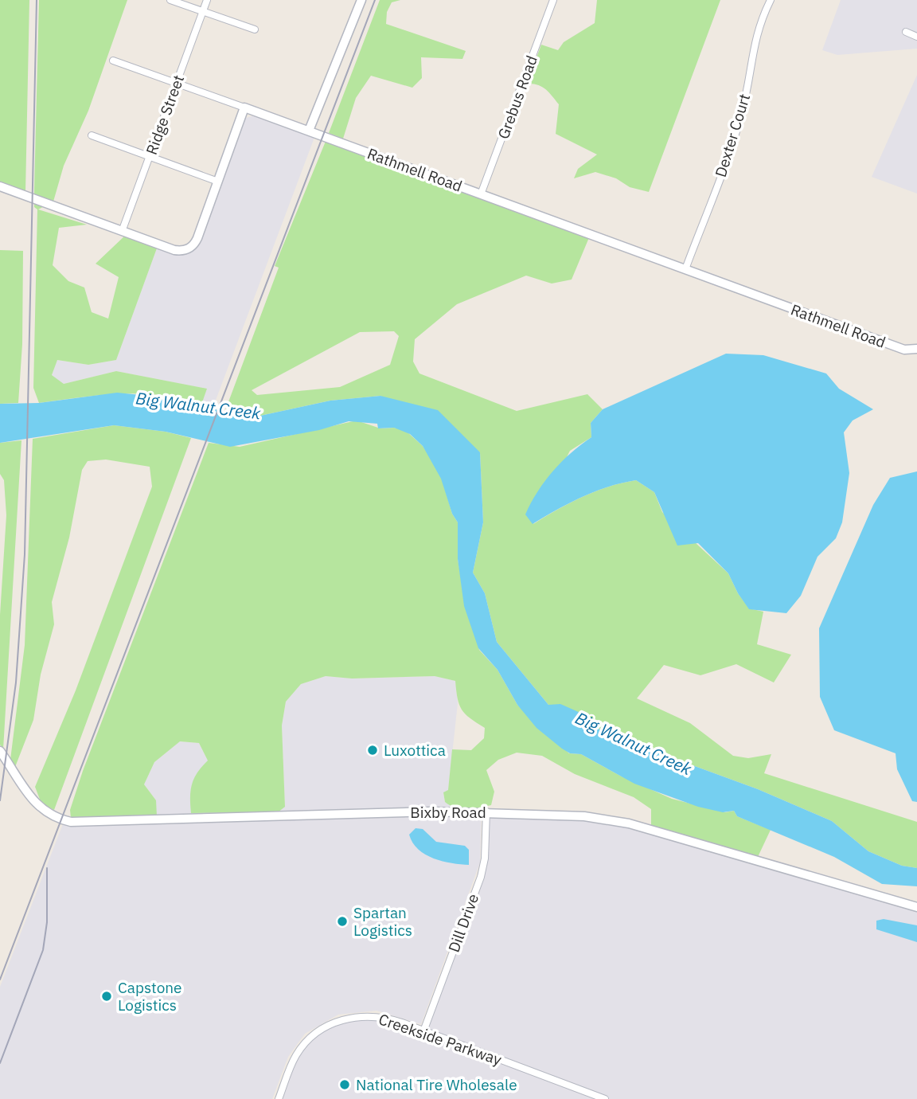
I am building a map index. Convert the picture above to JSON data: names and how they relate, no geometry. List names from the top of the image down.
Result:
{
  "streets": {
    "street": [
      "Grebus Road",
      "Ridge Street",
      "Dexter Court",
      "Rathmell Road",
      "Bixby Road",
      "Dill Drive",
      "Creekside Parkway"
    ]
  },
  "crossings": [
    ["Grebus Road", "Rathmell Road"],
    ["Dexter Court", "Rathmell Road"],
    ["Bixby Road", "Dill Drive"],
    ["Dill Drive", "Creekside Parkway"]
  ],
  "water": ["Big Walnut Creek"],
  "places": [
    "Luxottica",
    "Spartan Logistics",
    "Capstone Logistics",
    "National Tire Wholesale"
  ]
}
